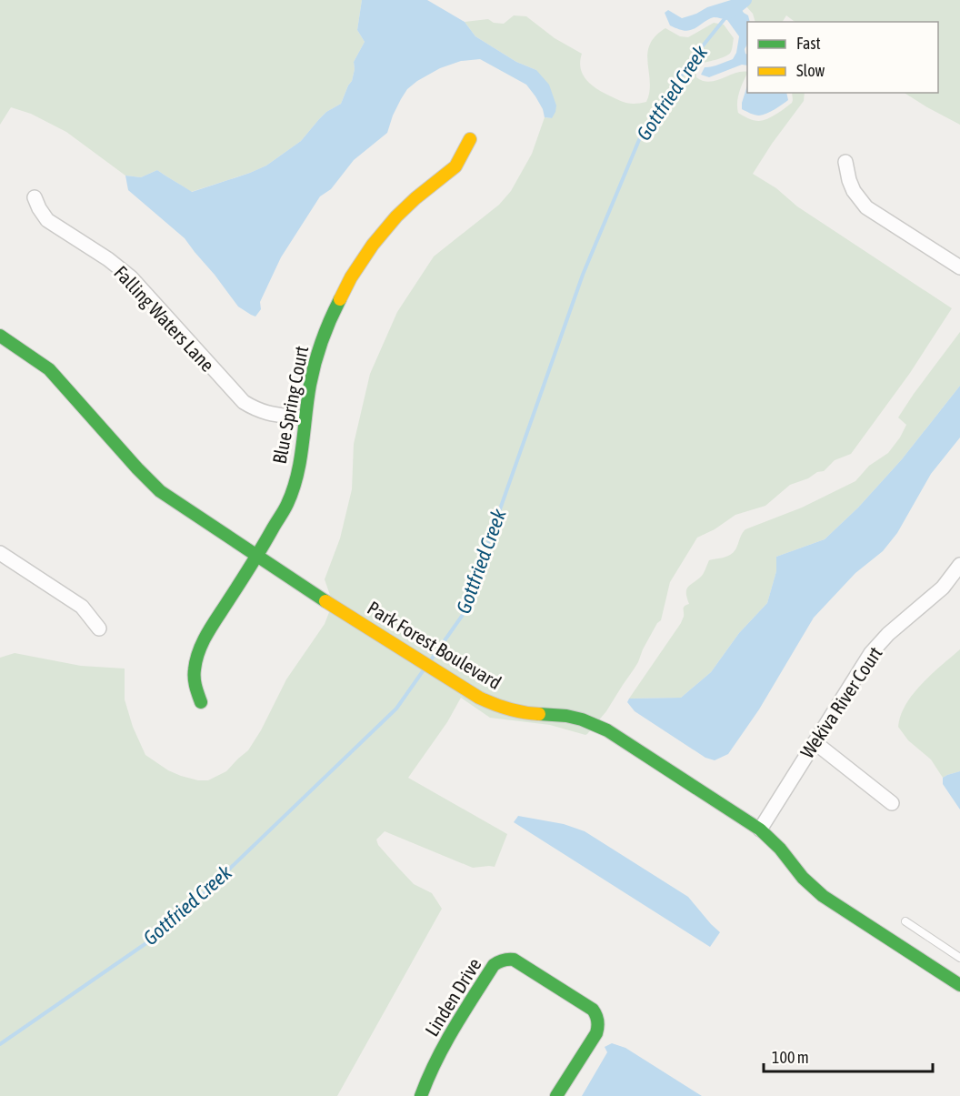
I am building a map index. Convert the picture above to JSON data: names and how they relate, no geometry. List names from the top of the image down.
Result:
{
  "streets": {
    "street": [
      "Falling Waters Lane",
      "Blue Spring Court",
      "Park Forest Boulevard",
      "Wekiva River Court",
      "Linden Drive"
    ]
  },
  "crossings": [
    ["Falling Waters Lane", "Blue Spring Court"],
    ["Blue Spring Court", "Park Forest Boulevard"],
    ["Park Forest Boulevard", "Wekiva River Court"]
  ],
  "water": ["Gottfried Creek"],
  "legend": ["Fast", "Slow"],
  "scale_bar": "100 m"
}
